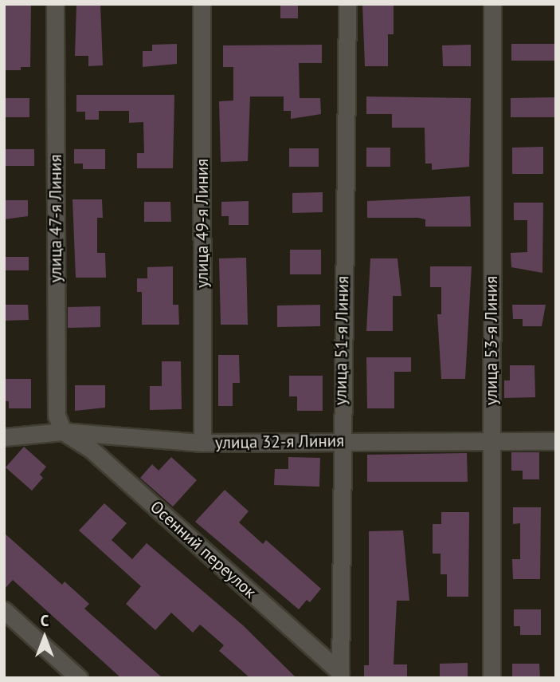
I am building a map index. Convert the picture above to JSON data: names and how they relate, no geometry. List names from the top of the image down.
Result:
{
  "streets": {
    "street": [
      "улица 47-я Линия",
      "улица 49-я Линия",
      "улица 51-я Линия",
      "улица 53-я Линия",
      "улица 32-я Линия",
      "Осенний переулок"
    ]
  },
  "crossings": [
    ["улица 47-я Линия", "улица 32-я Линия"],
    ["улица 47-я Линия", "Осенний переулок"],
    ["улица 49-я Линия", "улица 32-я Линия"],
    ["улица 51-я Линия", "улица 32-я Линия"],
    ["улица 51-я Линия", "Осенний переулок"],
    ["улица 53-я Линия", "улица 32-я Линия"],
    ["улица 32-я Линия", "Осенний переулок"]
  ],
  "north": "top"
}
